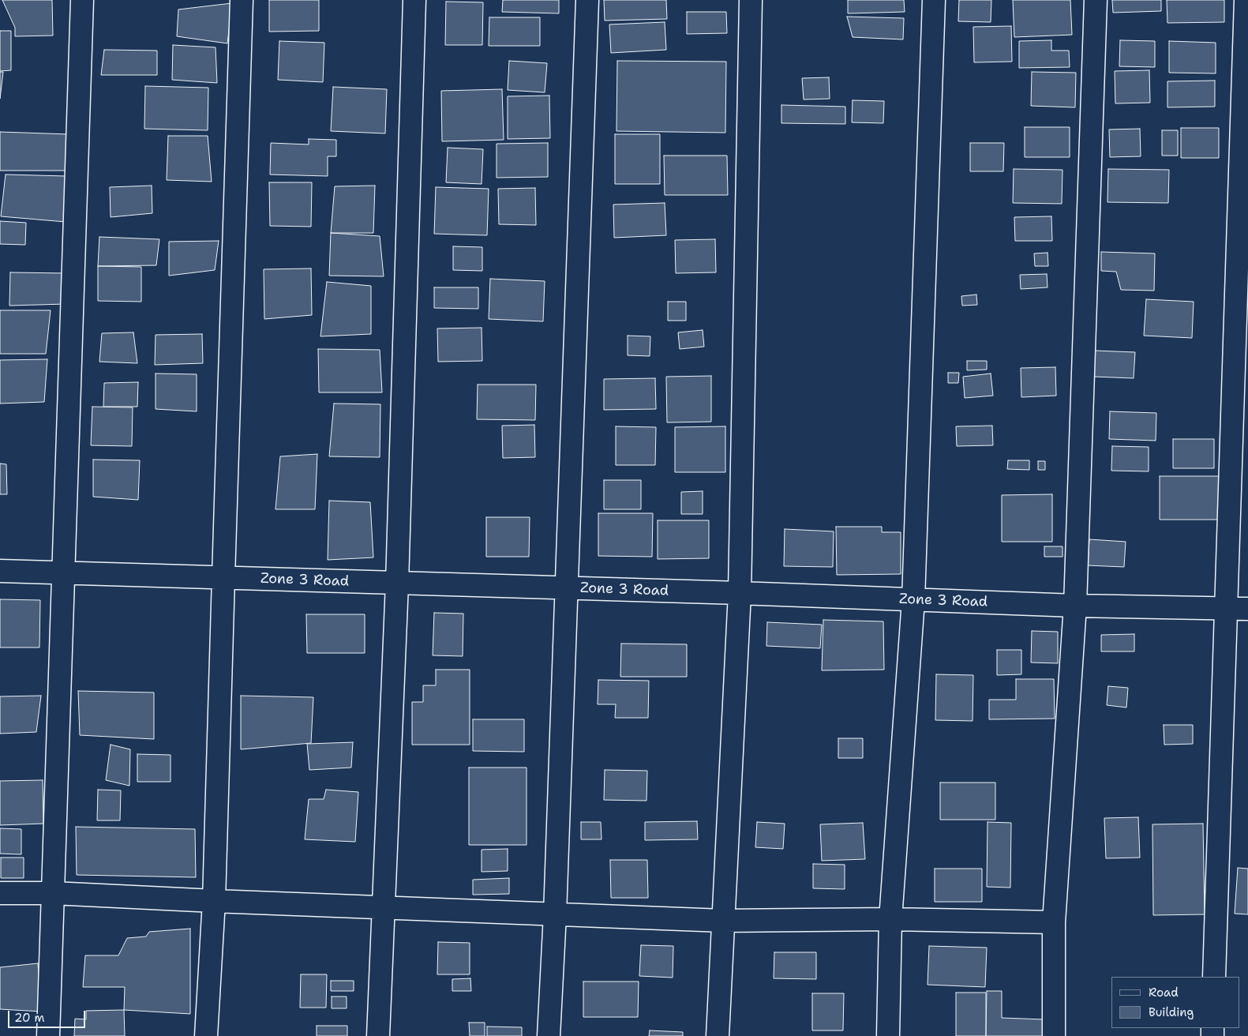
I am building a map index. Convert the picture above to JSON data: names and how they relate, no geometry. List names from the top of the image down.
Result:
{
  "streets": {
    "street": ["Zone 3 Road"]
  },
  "legend": ["Road", "Building"],
  "scale_bar": "20 m"
}
